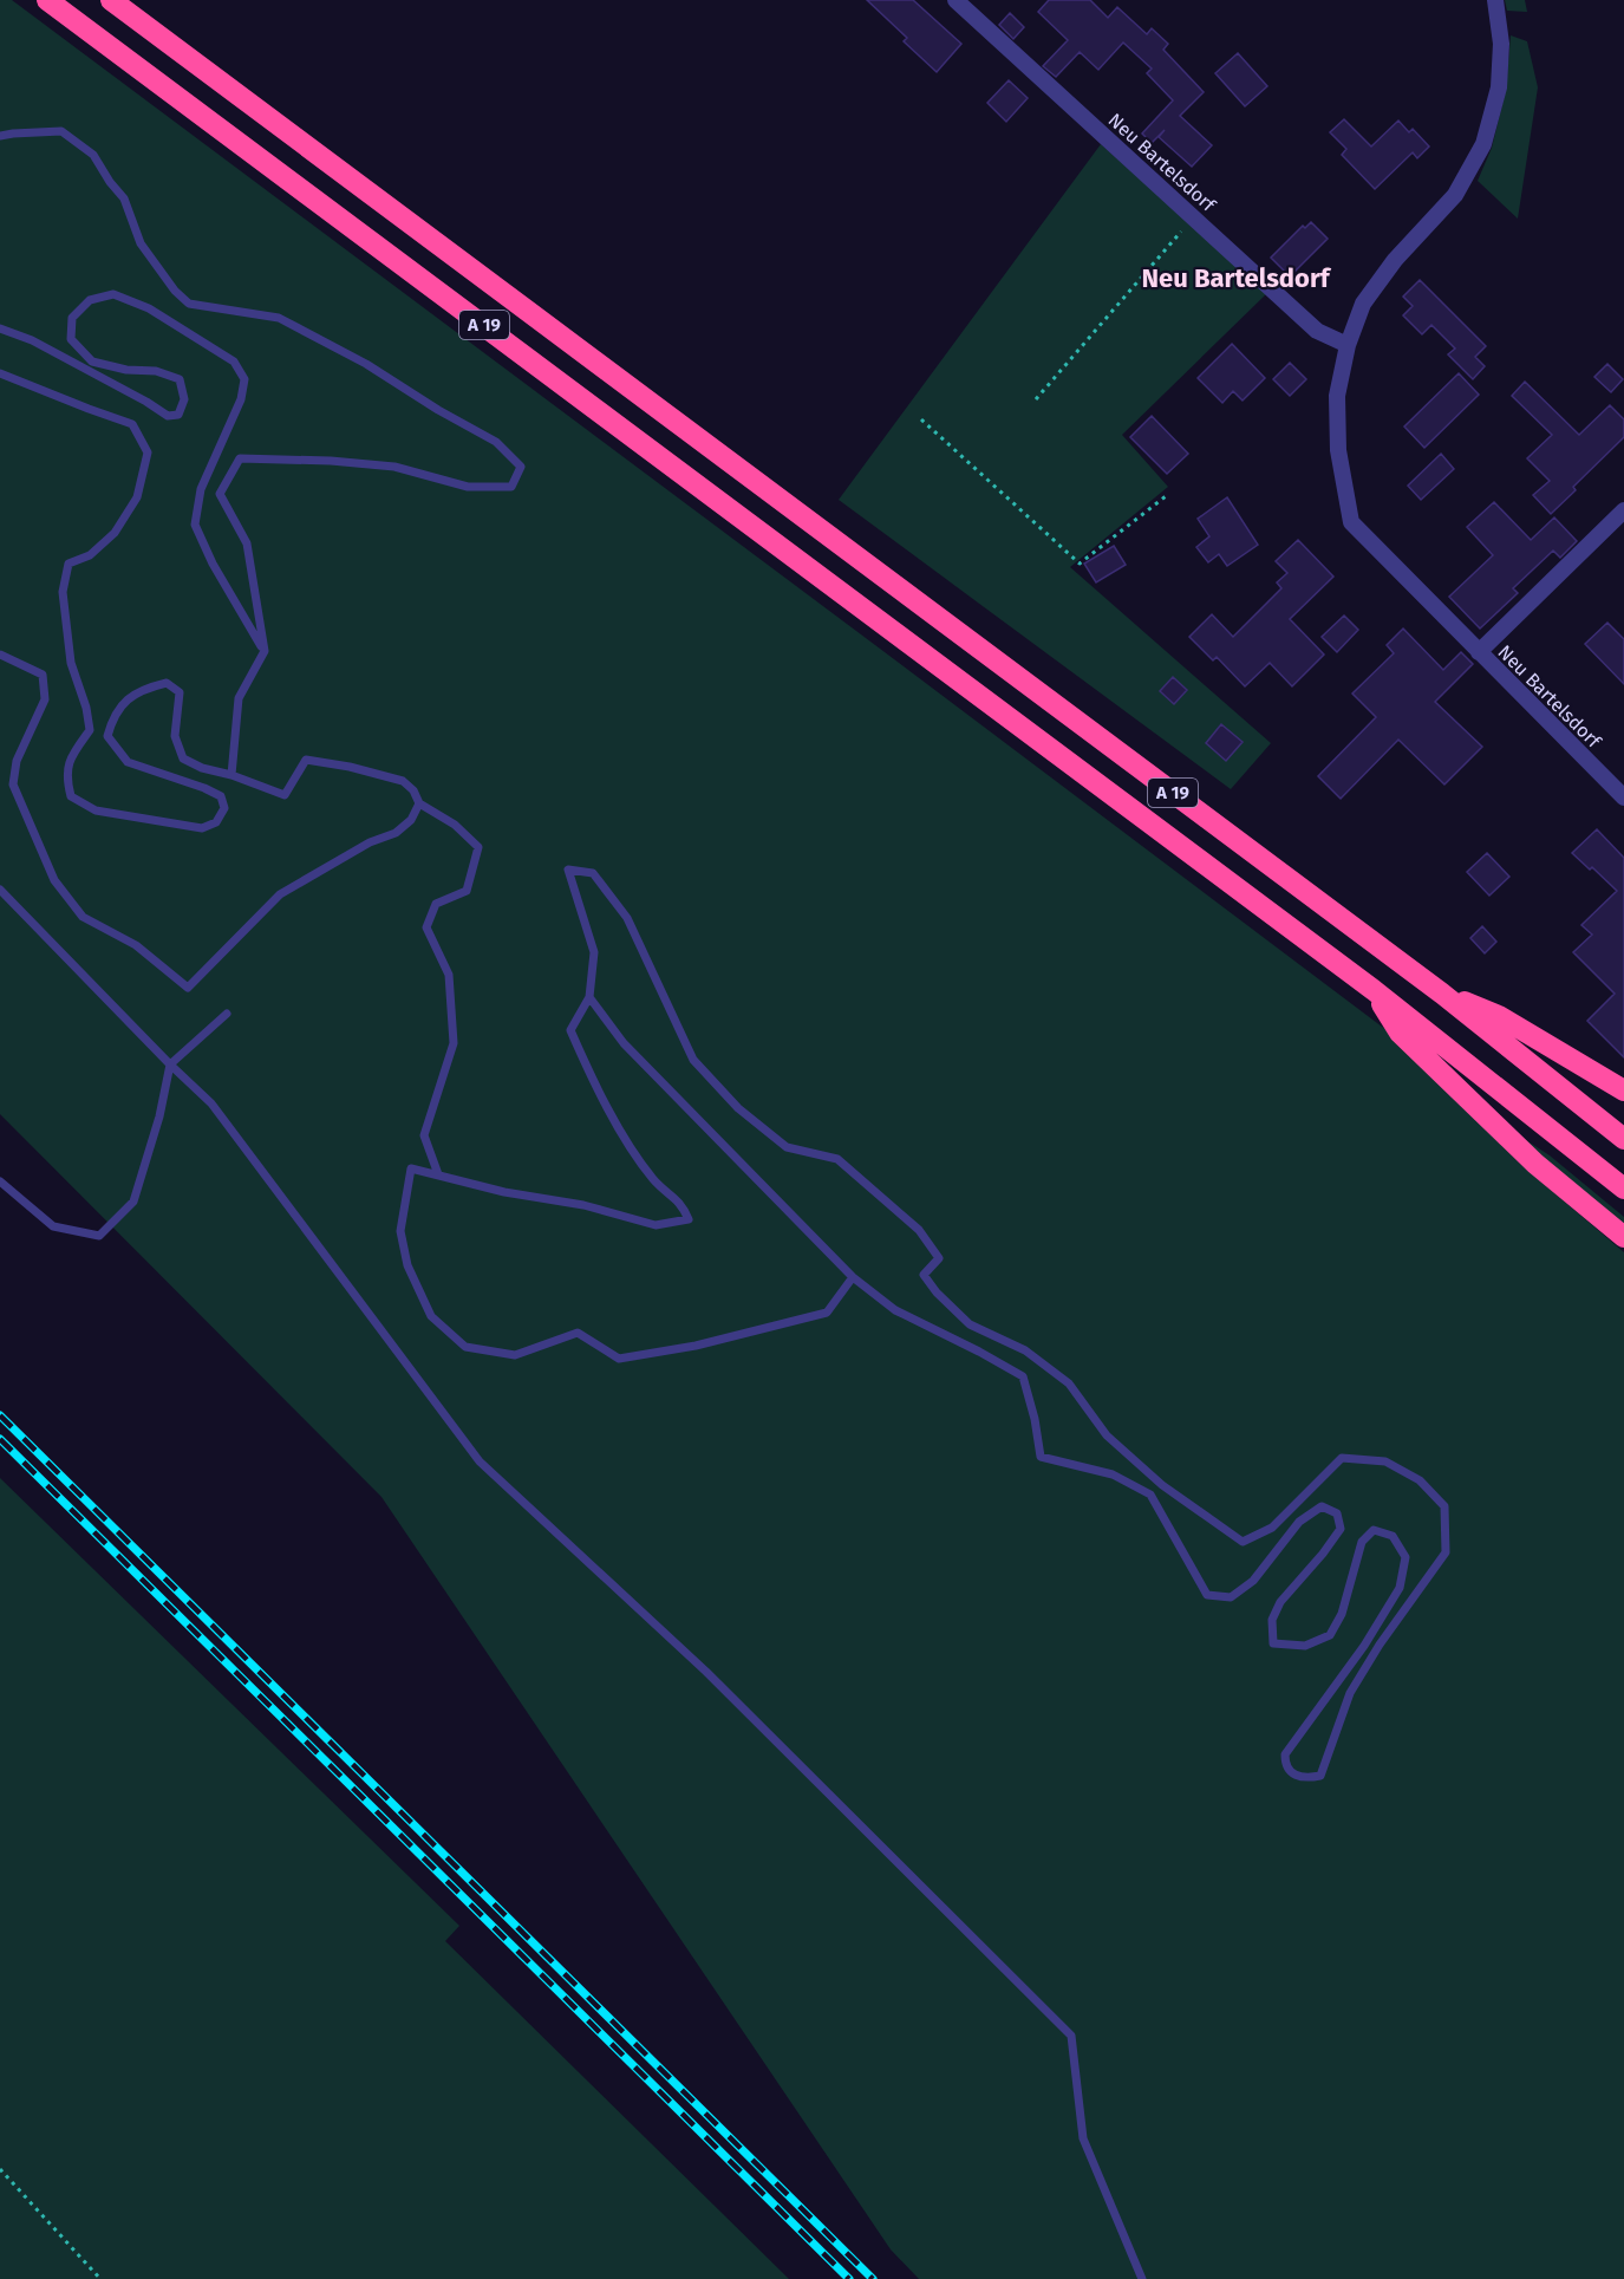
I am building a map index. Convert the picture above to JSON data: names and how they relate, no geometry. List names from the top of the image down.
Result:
{
  "streets": {
    "highway": ["A 19"],
    "street": ["Neu Bartelsdorf"]
  },
  "districts": ["Neu Bartelsdorf"]
}
